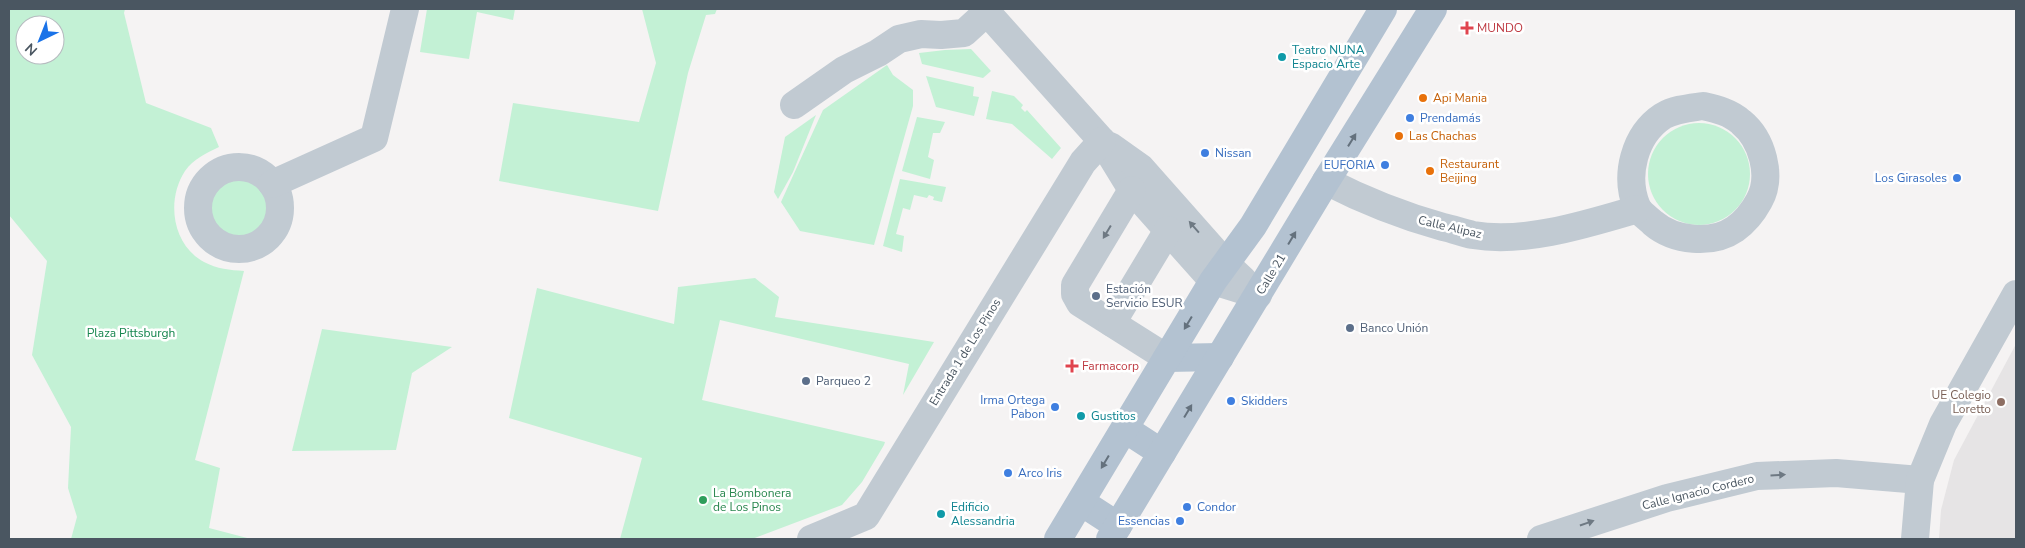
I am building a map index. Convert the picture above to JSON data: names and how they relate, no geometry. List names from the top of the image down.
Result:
{
  "streets": {
    "main road": ["Calle 21"],
    "street": ["Calle Alipaz", "Entrada 1 de Los Pinos", "Calle Ignacio Cordero"]
  },
  "crossings": [
    ["Calle Alipaz", "Calle 21"]
  ],
  "one_way": ["Calle Ignacio Cordero"],
  "parks": ["Plaza Pittsburgh"],
  "places": {
    "health": ["MUNDO", "Farmacorp"],
    "other": [
      "Teatro NUNA Espacio Arte",
      "Api Mania",
      "Prendamás",
      "Las Chachas",
      "Nissan",
      "EUFORIA",
      "Restaurant Beijing",
      "Los Girasoles",
      "Estación Servicio ESUR",
      "Banco Unión",
      "Parqueo 2",
      "Skidders",
      "UE Colegio Loretto",
      "Irma Ortega Pabon",
      "Gustitos",
      "Arco Iris",
      "La Bombonera de Los Pinos",
      "Condor",
      "Edificio Alessandria",
      "Essencias"
    ]
  },
  "north": "bottom left"
}
